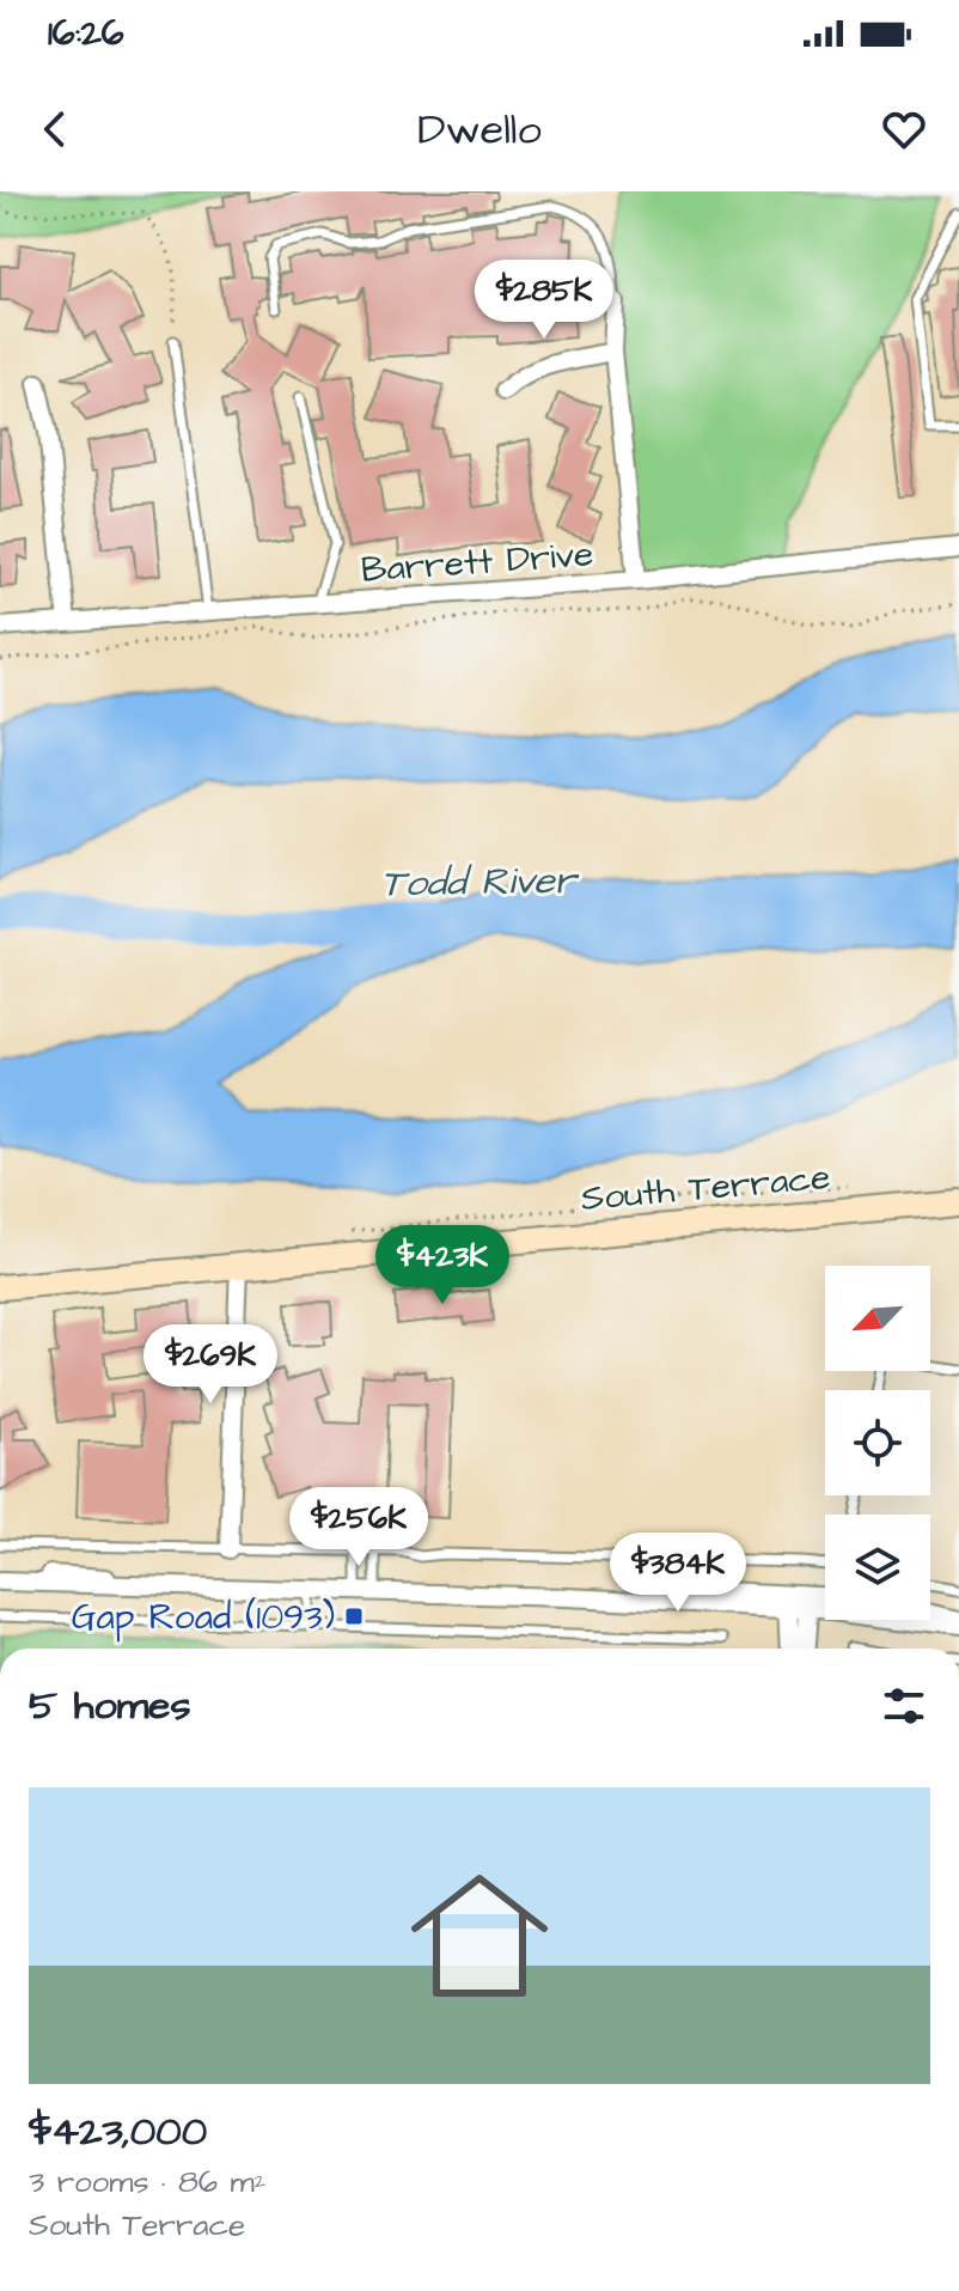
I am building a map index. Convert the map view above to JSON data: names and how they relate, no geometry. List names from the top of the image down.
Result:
{
  "streets": {
    "street": ["Barrett Drive", "South Terrace"]
  },
  "water": ["Todd River"],
  "places": {
    "transit": ["Gap Road (1093)"]
  },
  "north": "bottom left",
  "page": {
    "status": "16:26",
    "header": "Dwello",
    "price": [
      "$285K",
      "$423K",
      "$269K",
      "$256K",
      "$384K"
    ],
    "heading": "5 homes",
    "list": [
      {
        "name": "$423,000",
        "note": "3 rooms · 86 m² · South Terrace"
      }
    ]
  }
}
